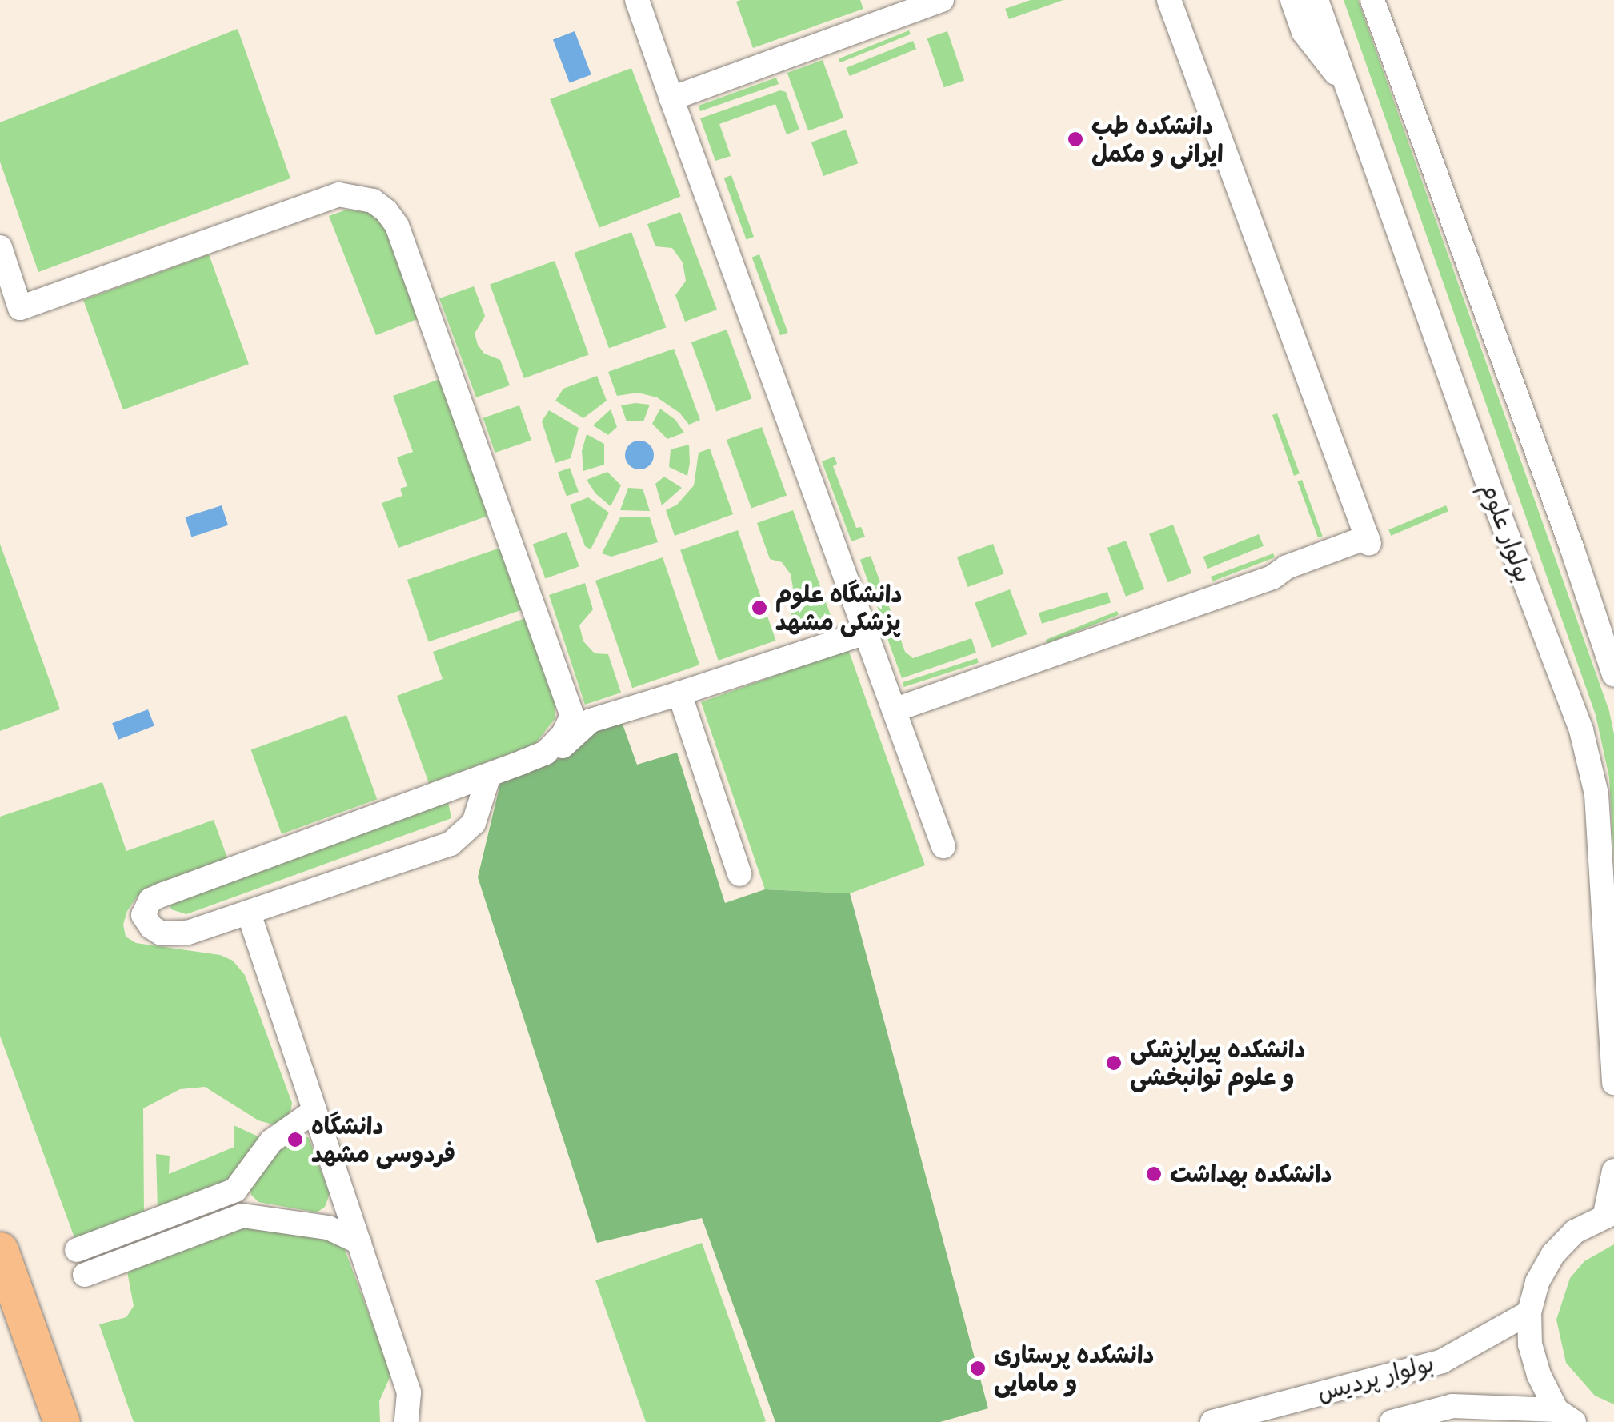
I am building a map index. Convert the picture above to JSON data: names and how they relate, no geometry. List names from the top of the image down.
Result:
{
  "streets": {
    "street": ["بولوار علوم", "بولوار پردیس"]
  },
  "places": [
    "دانشکده طب ایرانی و مکمل",
    "دانشگاه علوم پزشکی مشهد",
    "دانشکده پیراپزشکی و علوم توانبخشی",
    "دانشگاه فردوسی مشهد",
    "دانشکده بهداشت",
    "دانشکده پرستاری و مامایی"
  ]
}
